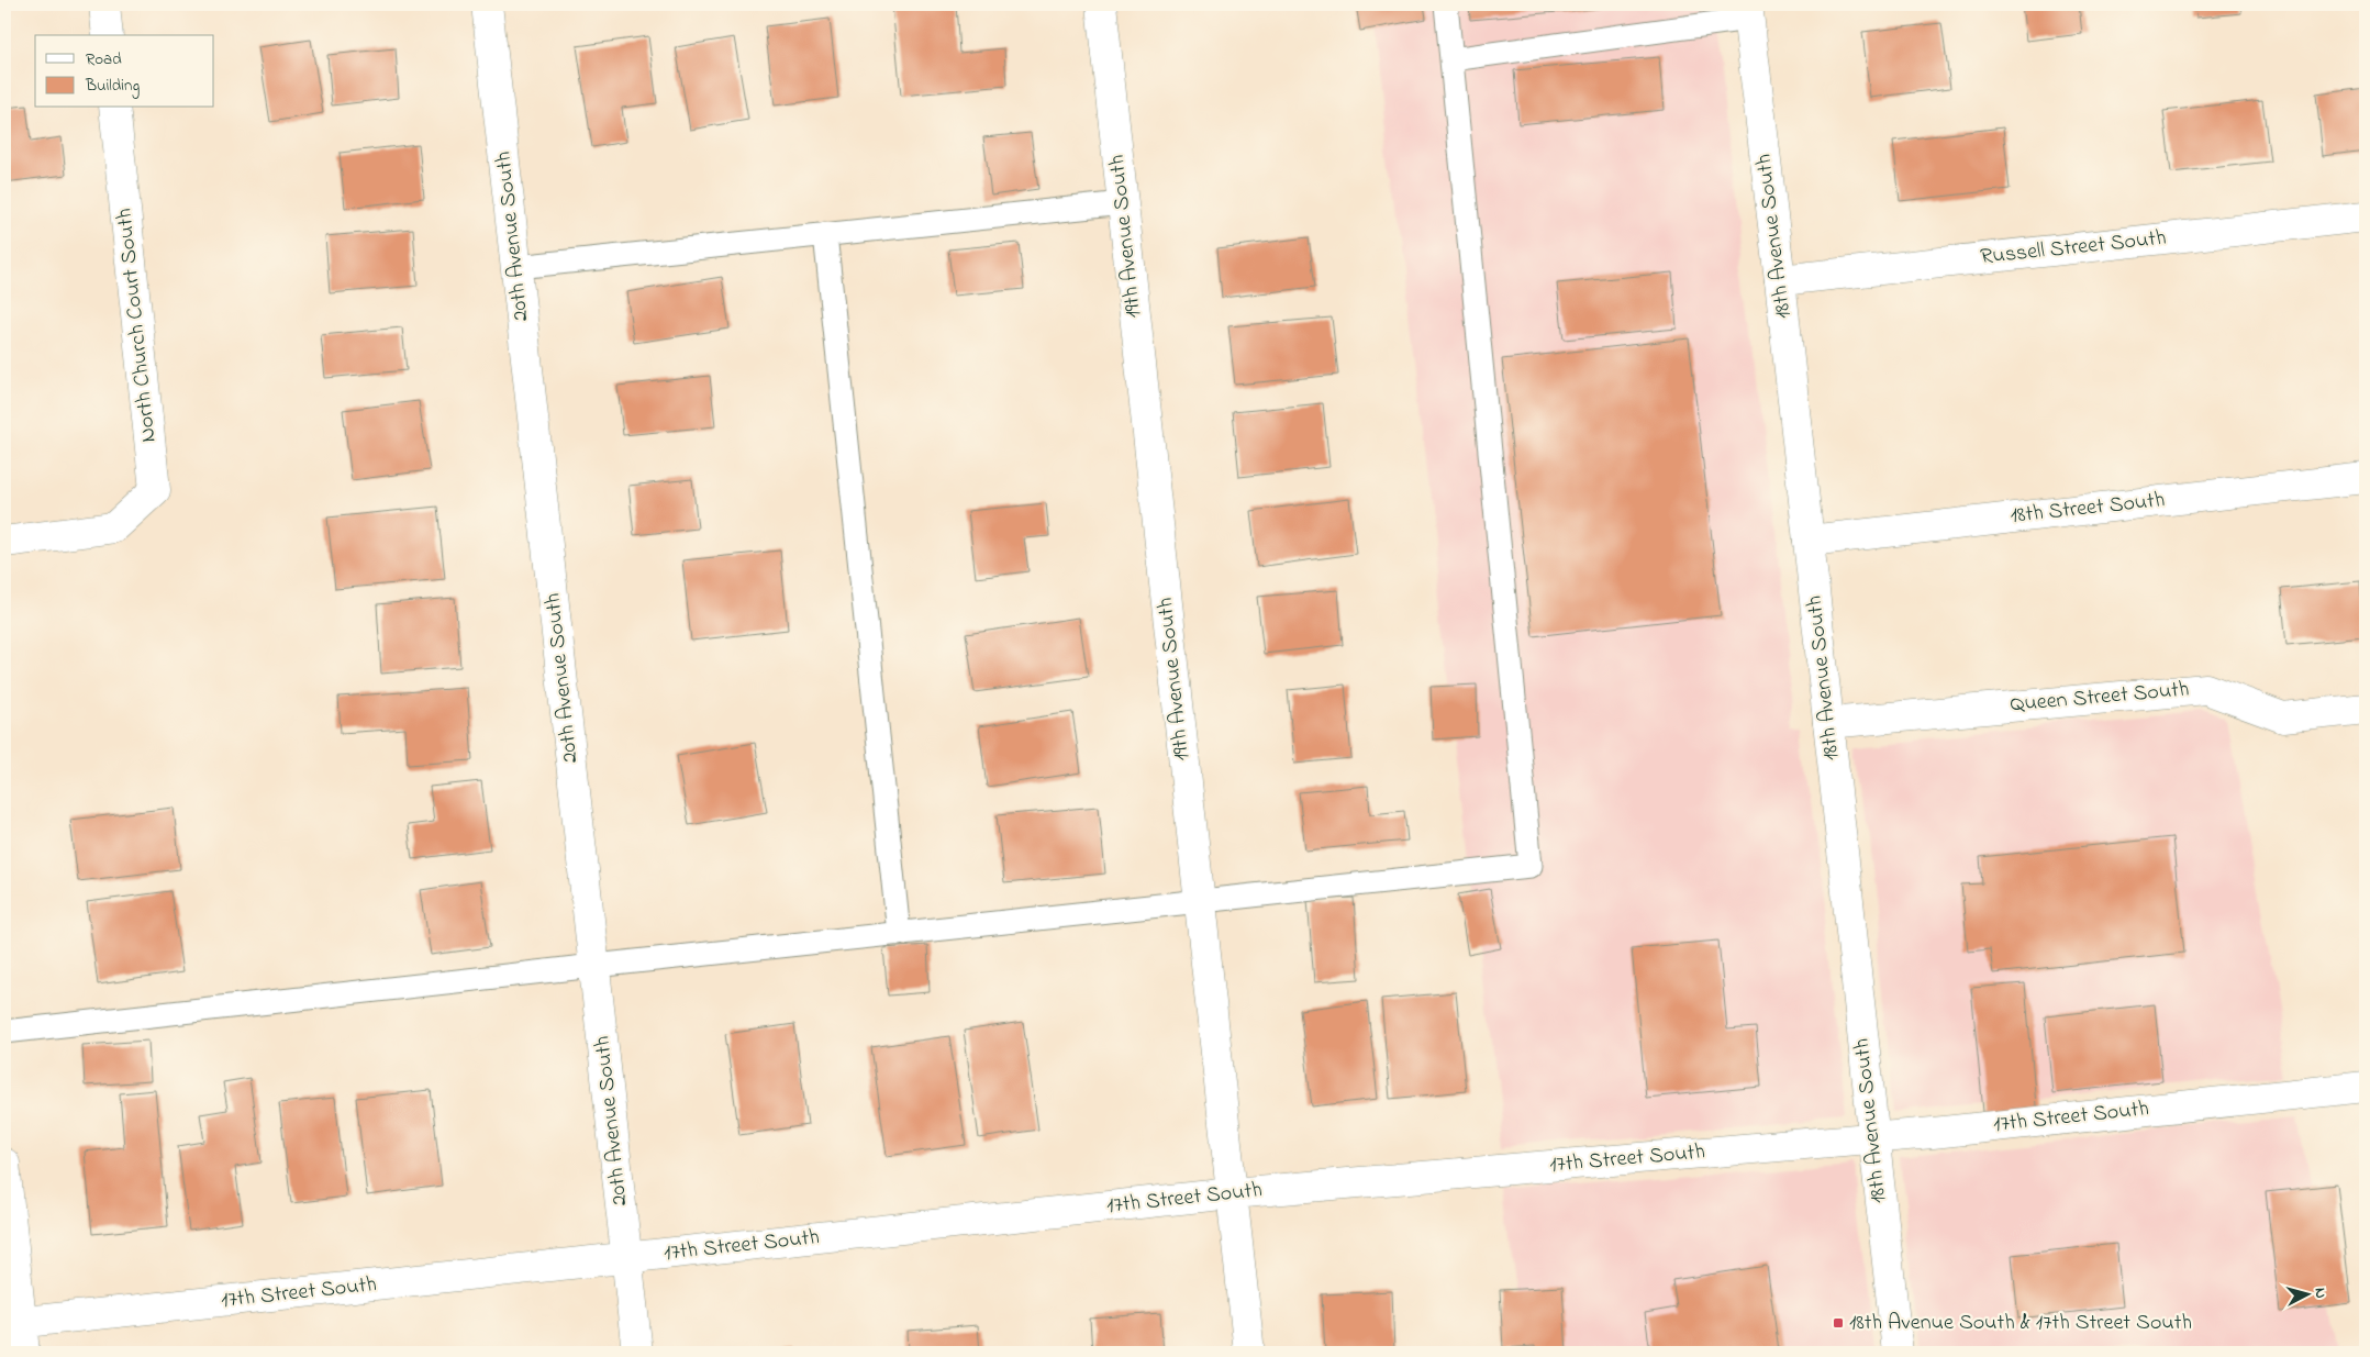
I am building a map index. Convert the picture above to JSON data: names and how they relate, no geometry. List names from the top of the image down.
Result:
{
  "streets": {
    "street": [
      "20th Avenue South",
      "19th Avenue South",
      "18th Avenue South",
      "Russell Street South",
      "North Church Court South",
      "18th Street South",
      "Queen Street South",
      "17th Street South"
    ]
  },
  "crossings": [
    ["20th Avenue South", "17th Street South"],
    ["19th Avenue South", "17th Street South"],
    ["18th Avenue South", "Russell Street South"],
    ["18th Avenue South", "18th Street South"],
    ["18th Avenue South", "Queen Street South"],
    ["18th Avenue South", "17th Street South"]
  ],
  "places": {
    "transit": ["18th Avenue South & 17th Street South"]
  },
  "legend": ["Road", "Building"],
  "north": "right"
}
